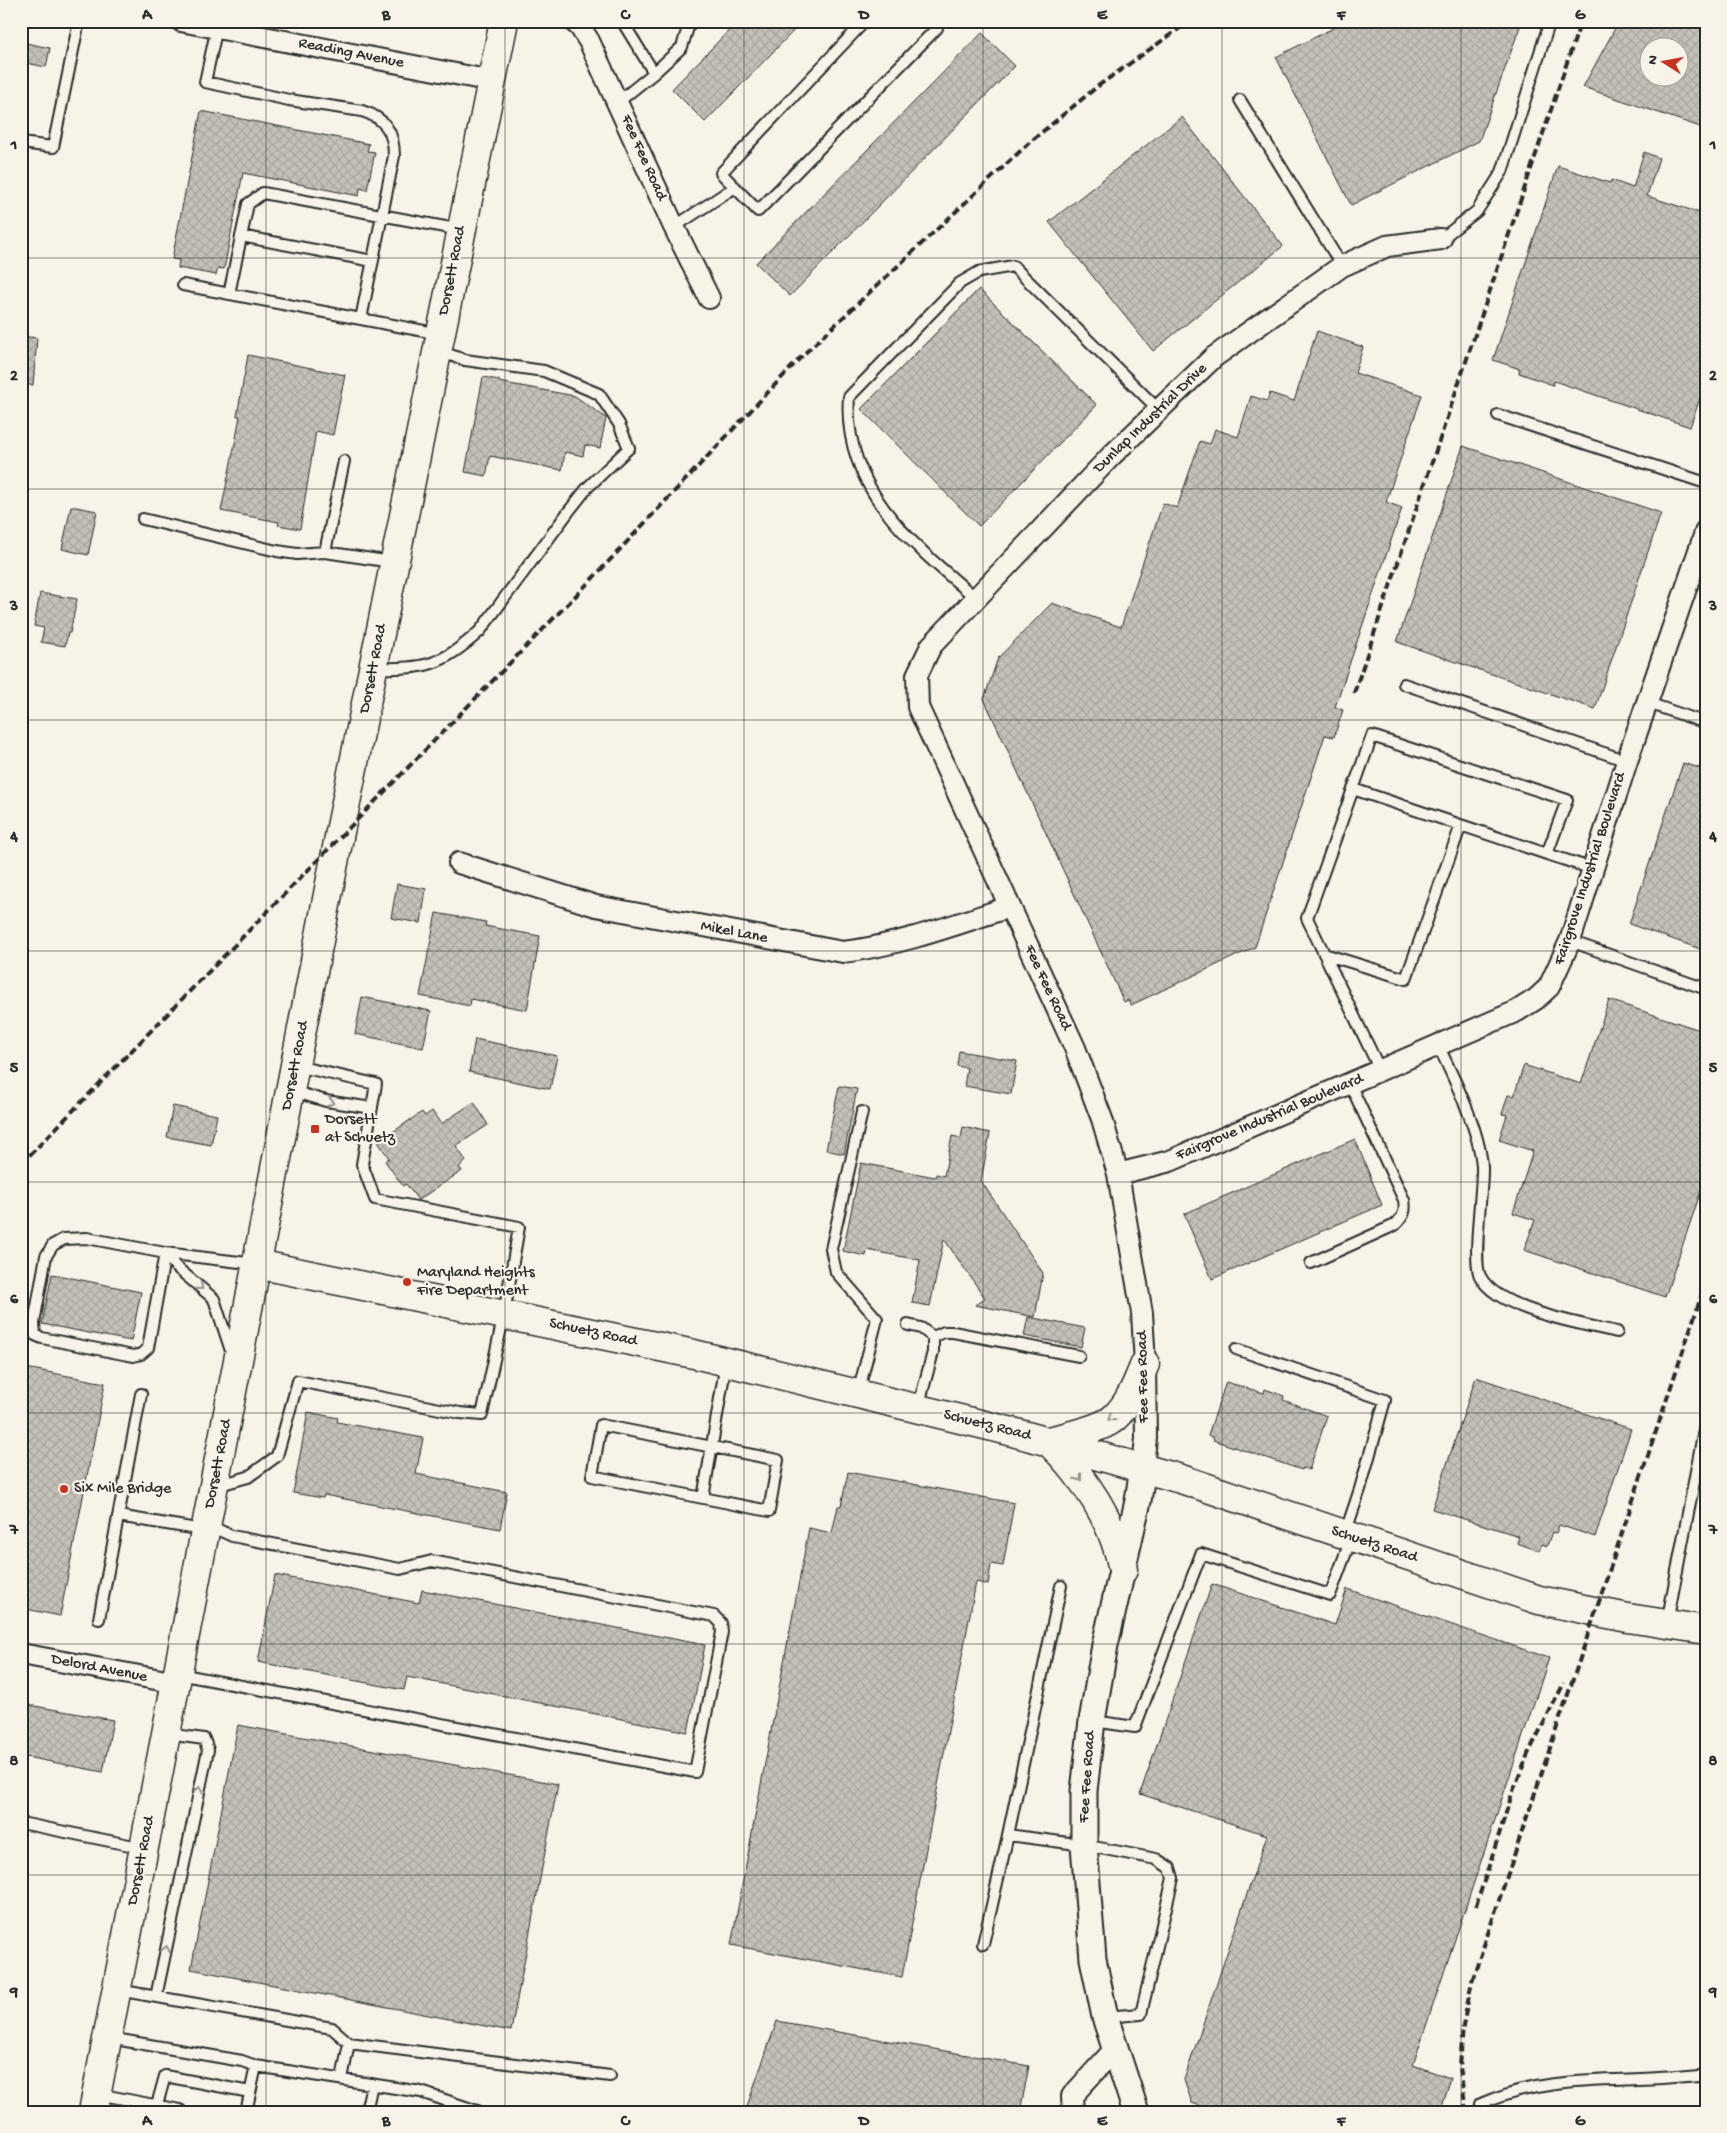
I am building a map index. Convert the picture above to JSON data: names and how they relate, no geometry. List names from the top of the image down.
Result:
{
  "streets": {
    "main road": ["Dorsett Road", "Schuetz Road"],
    "street": [
      "Reading Avenue",
      "Fee Fee Road",
      "Dunlap Industrial Drive",
      "Fairgrove Industrial Boulevard",
      "Mikel Lane",
      "Delord Avenue"
    ]
  },
  "crossings": [
    ["Reading Avenue", "Dorsett Road"],
    ["Fee Fee Road", "Dunlap Industrial Drive"],
    ["Fee Fee Road", "Fairgrove Industrial Boulevard"],
    ["Fee Fee Road", "Mikel Lane"],
    ["Fee Fee Road", "Schuetz Road"],
    ["Dorsett Road", "Schuetz Road"],
    ["Dorsett Road", "Delord Avenue"]
  ],
  "places": {
    "transit": ["Dorsett at Schuetz"],
    "other": ["Maryland Heights Fire Department", "Six Mile Bridge"]
  },
  "north": "left",
  "grid": {
    "columns": [
      "A",
      "B",
      "C",
      "D",
      "E",
      "F",
      "G"
    ],
    "rows": [
      "1",
      "2",
      "3",
      "4",
      "5",
      "6",
      "7",
      "8",
      "9"
    ]
  }
}
